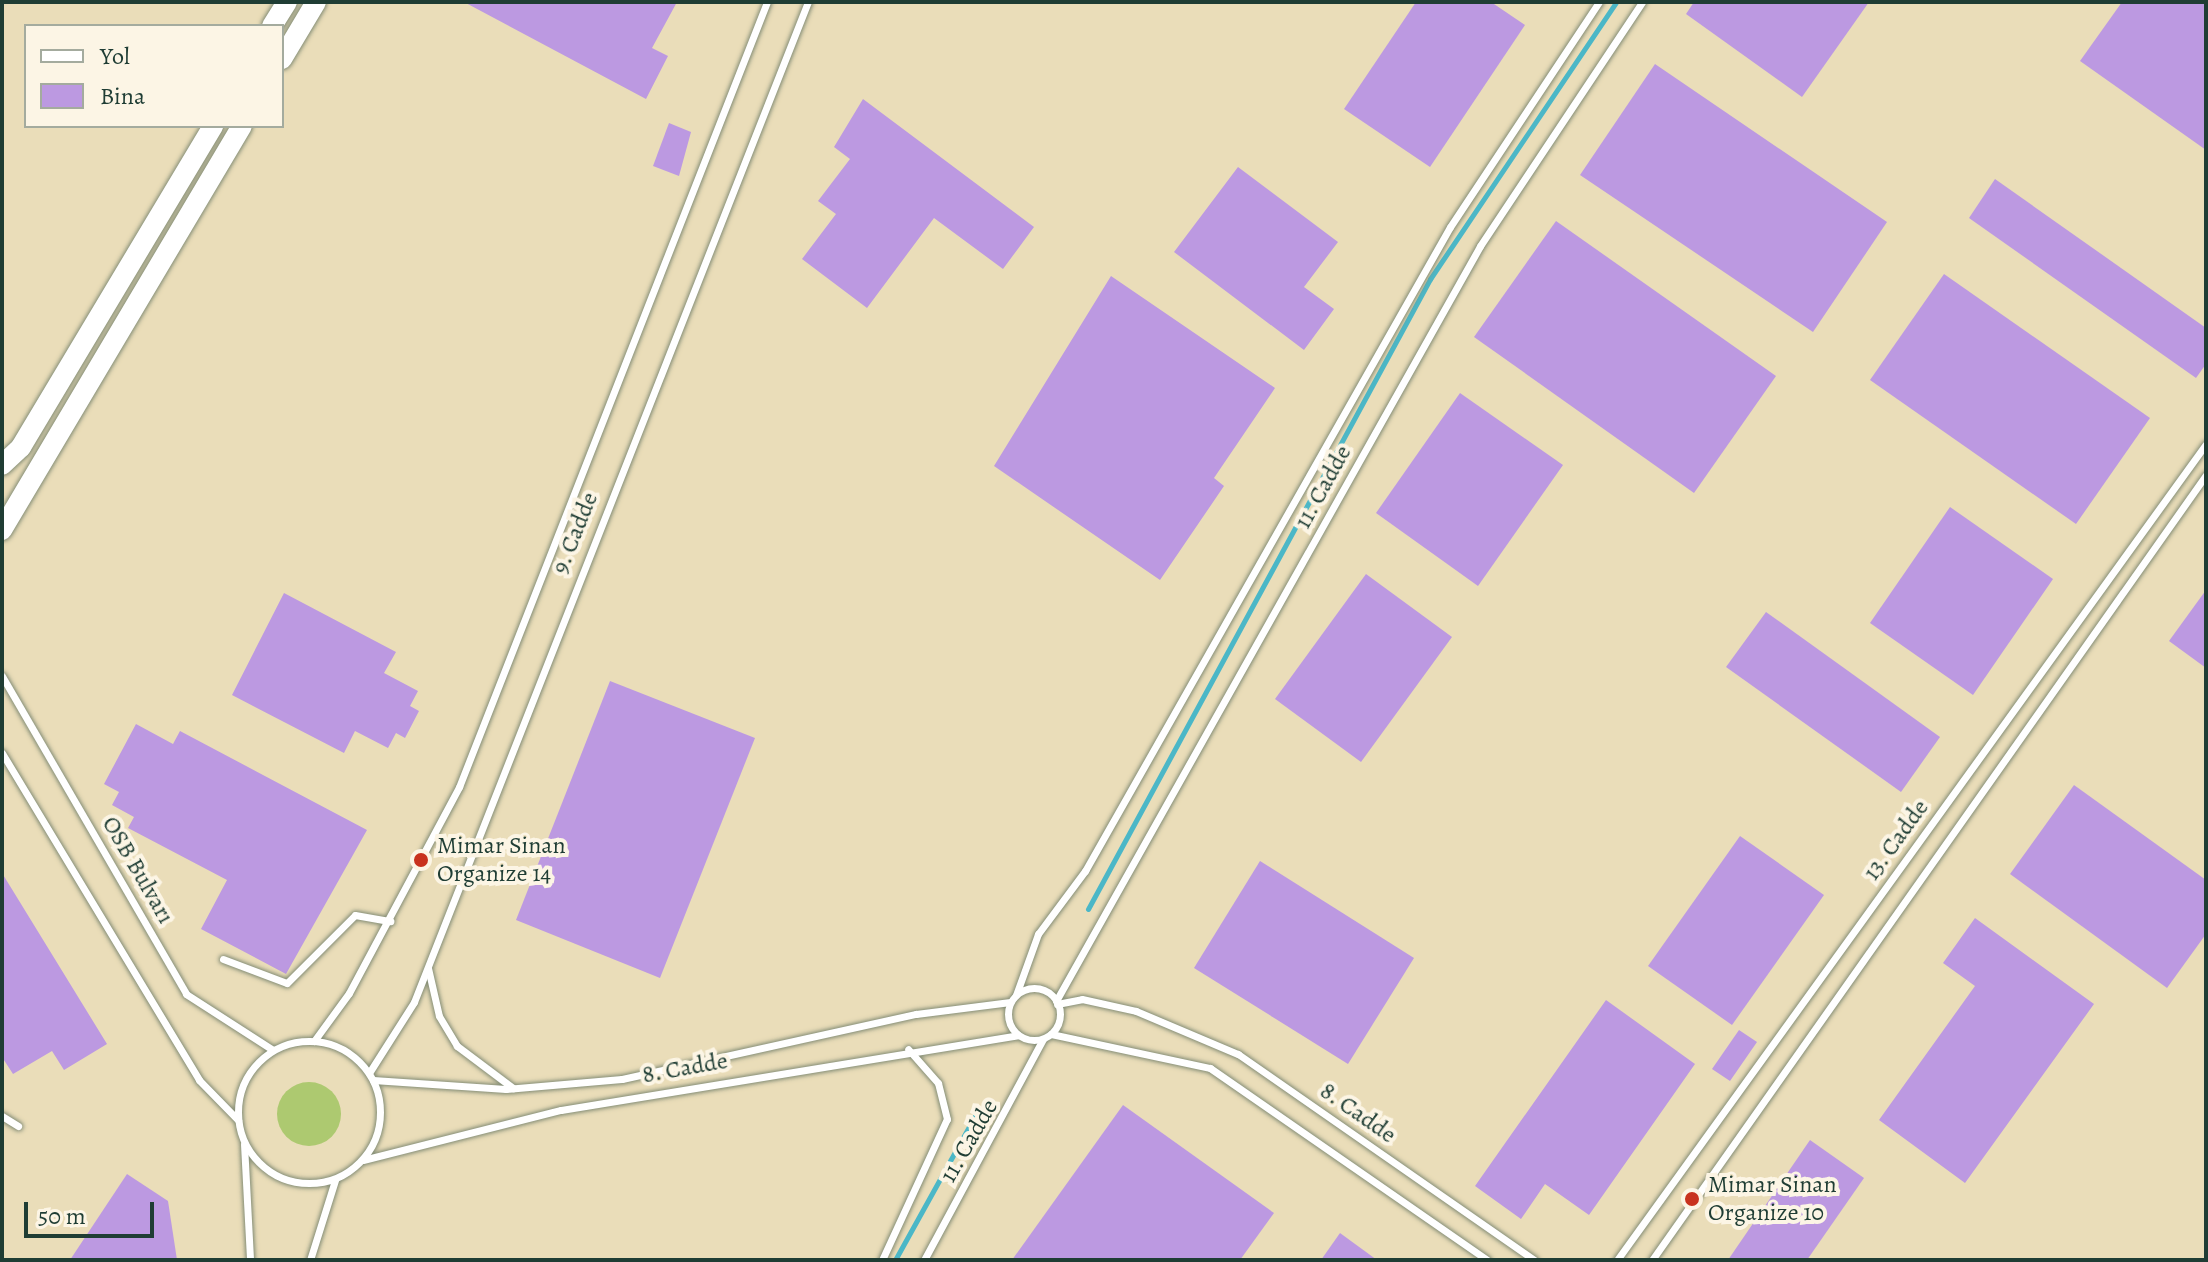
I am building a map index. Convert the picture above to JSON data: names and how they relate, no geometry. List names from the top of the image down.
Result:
{
  "streets": {
    "lane": [
      "11. Cadde",
      "9. Cadde",
      "13. Cadde",
      "OSB Bulvarı",
      "8. Cadde"
    ]
  },
  "crossings": [
    ["11. Cadde", "8. Cadde"],
    ["9. Cadde", "OSB Bulvarı"],
    ["9. Cadde", "8. Cadde"],
    ["OSB Bulvarı", "8. Cadde"]
  ],
  "places": ["Mimar Sinan Organize 14", "Mimar Sinan Organize 10"],
  "legend": ["Yol", "Bina"],
  "scale_bar": "50 m"
}
